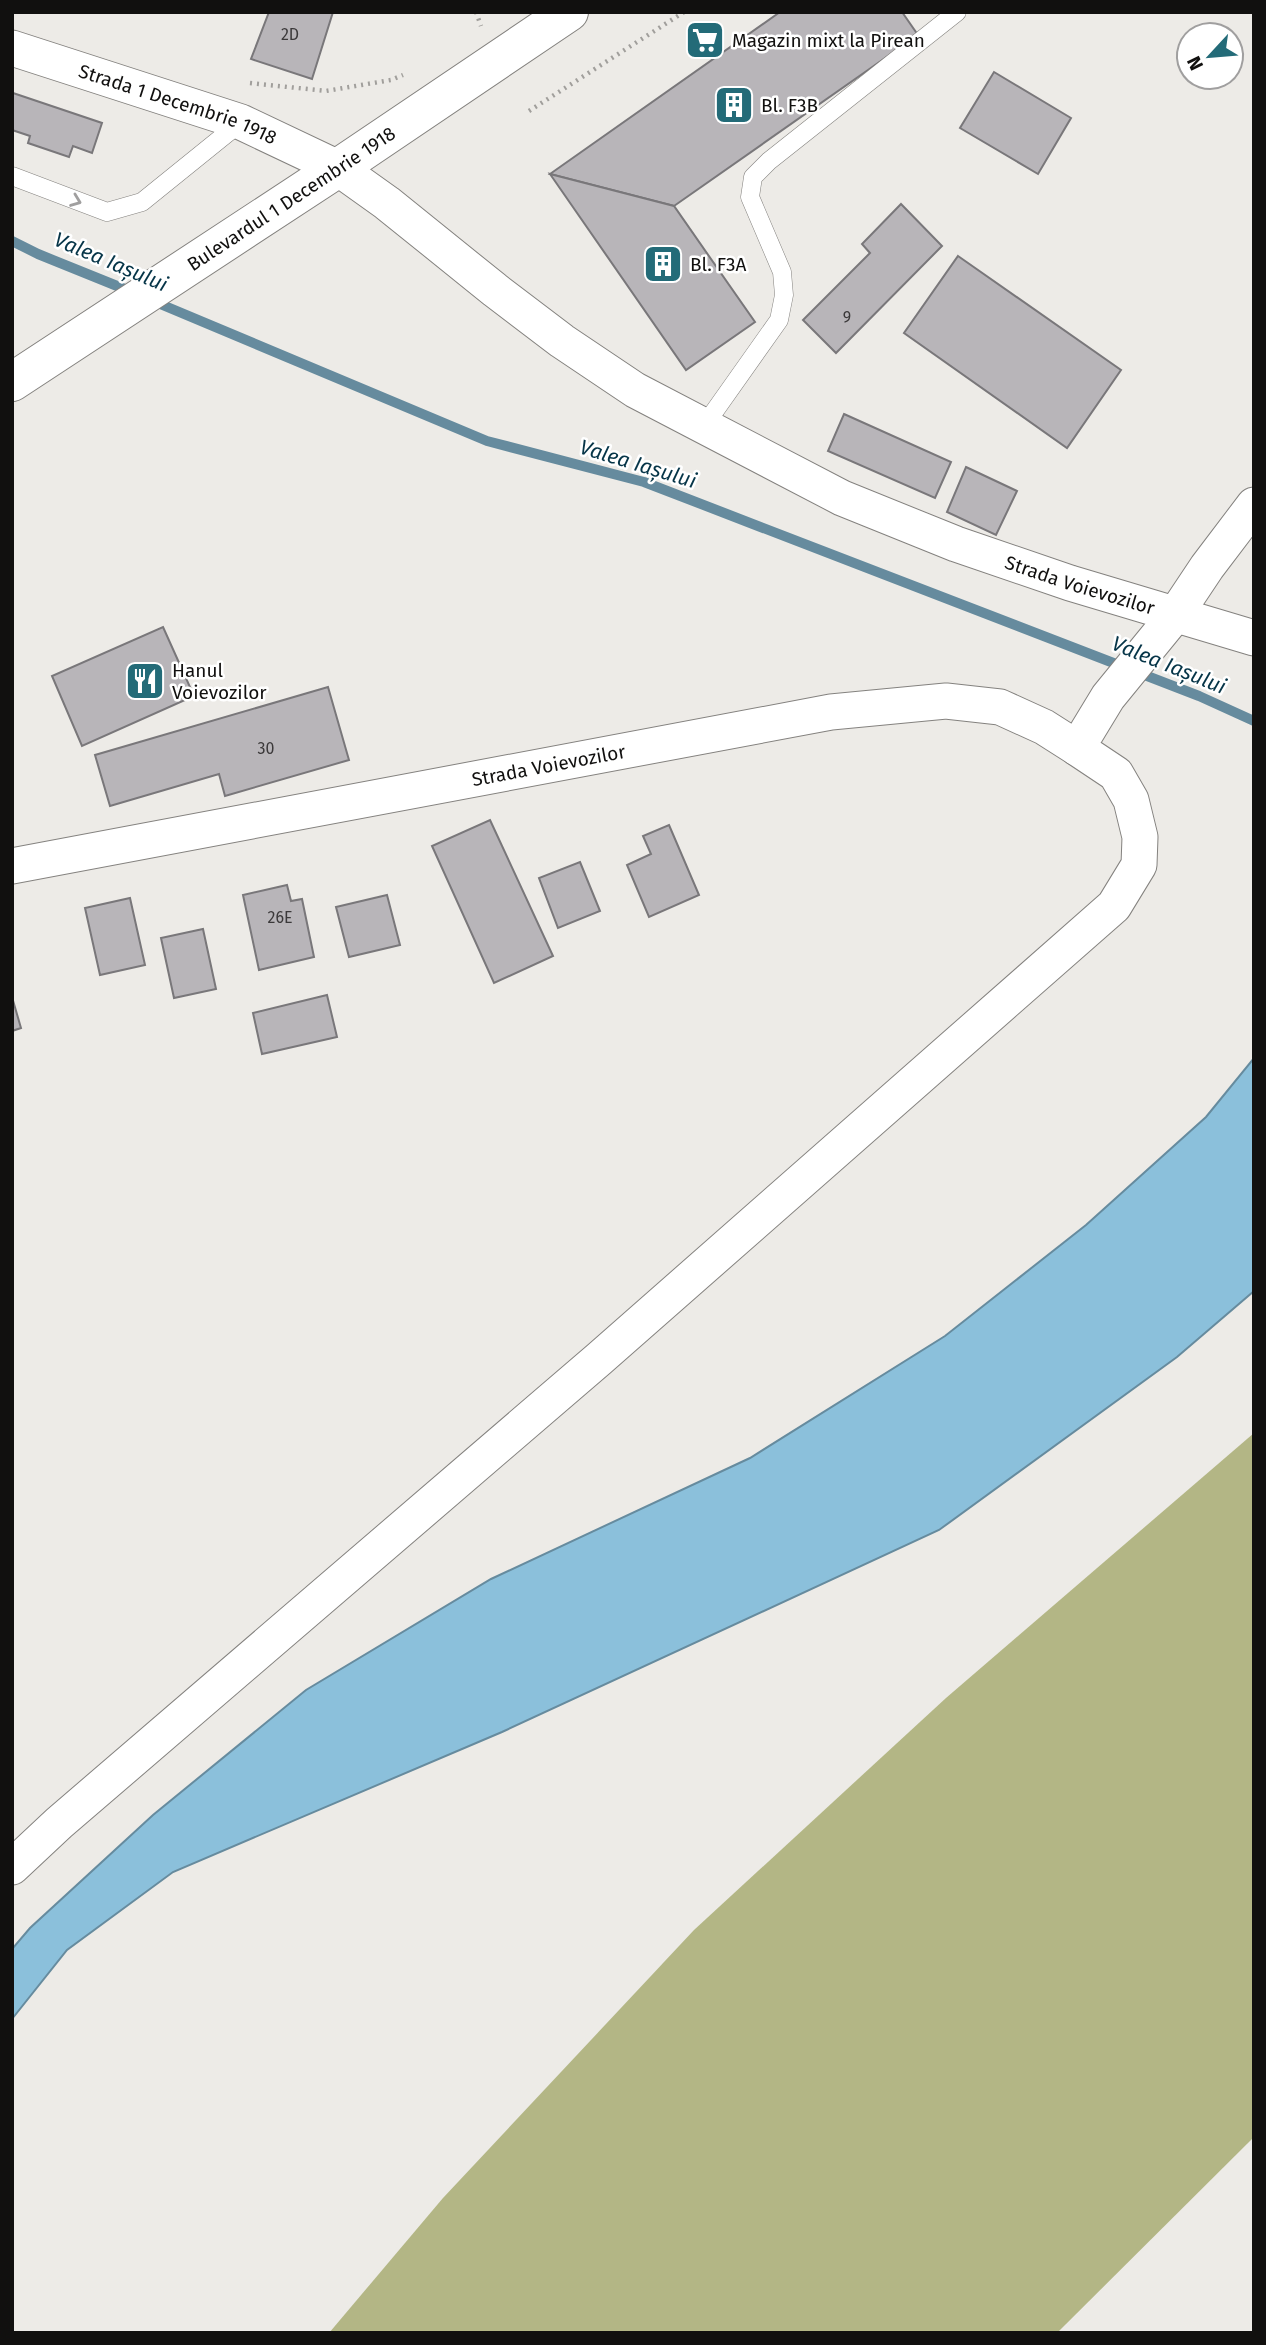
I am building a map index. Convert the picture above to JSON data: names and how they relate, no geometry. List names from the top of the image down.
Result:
{
  "streets": {
    "main road": ["Bulevardul 1 Decembrie 1918"],
    "street": ["Strada 1 Decembrie 1918", "Strada Voievozilor"]
  },
  "crossings": [
    ["Strada 1 Decembrie 1918", "Bulevardul 1 Decembrie 1918"],
    ["Strada 1 Decembrie 1918", "Strada Voievozilor"],
    ["Bulevardul 1 Decembrie 1918", "Strada Voievozilor"]
  ],
  "water": ["Valea Iașului"],
  "places": {
    "supermarket": ["Magazin mixt la Pirean"],
    "building": ["Bl. F3B", "Bl. F3A"],
    "restaurant": ["Hanul Voievozilor"]
  },
  "house_numbers": [
    "2D",
    "9",
    "30",
    "26E"
  ],
  "north": "bottom left"
}
